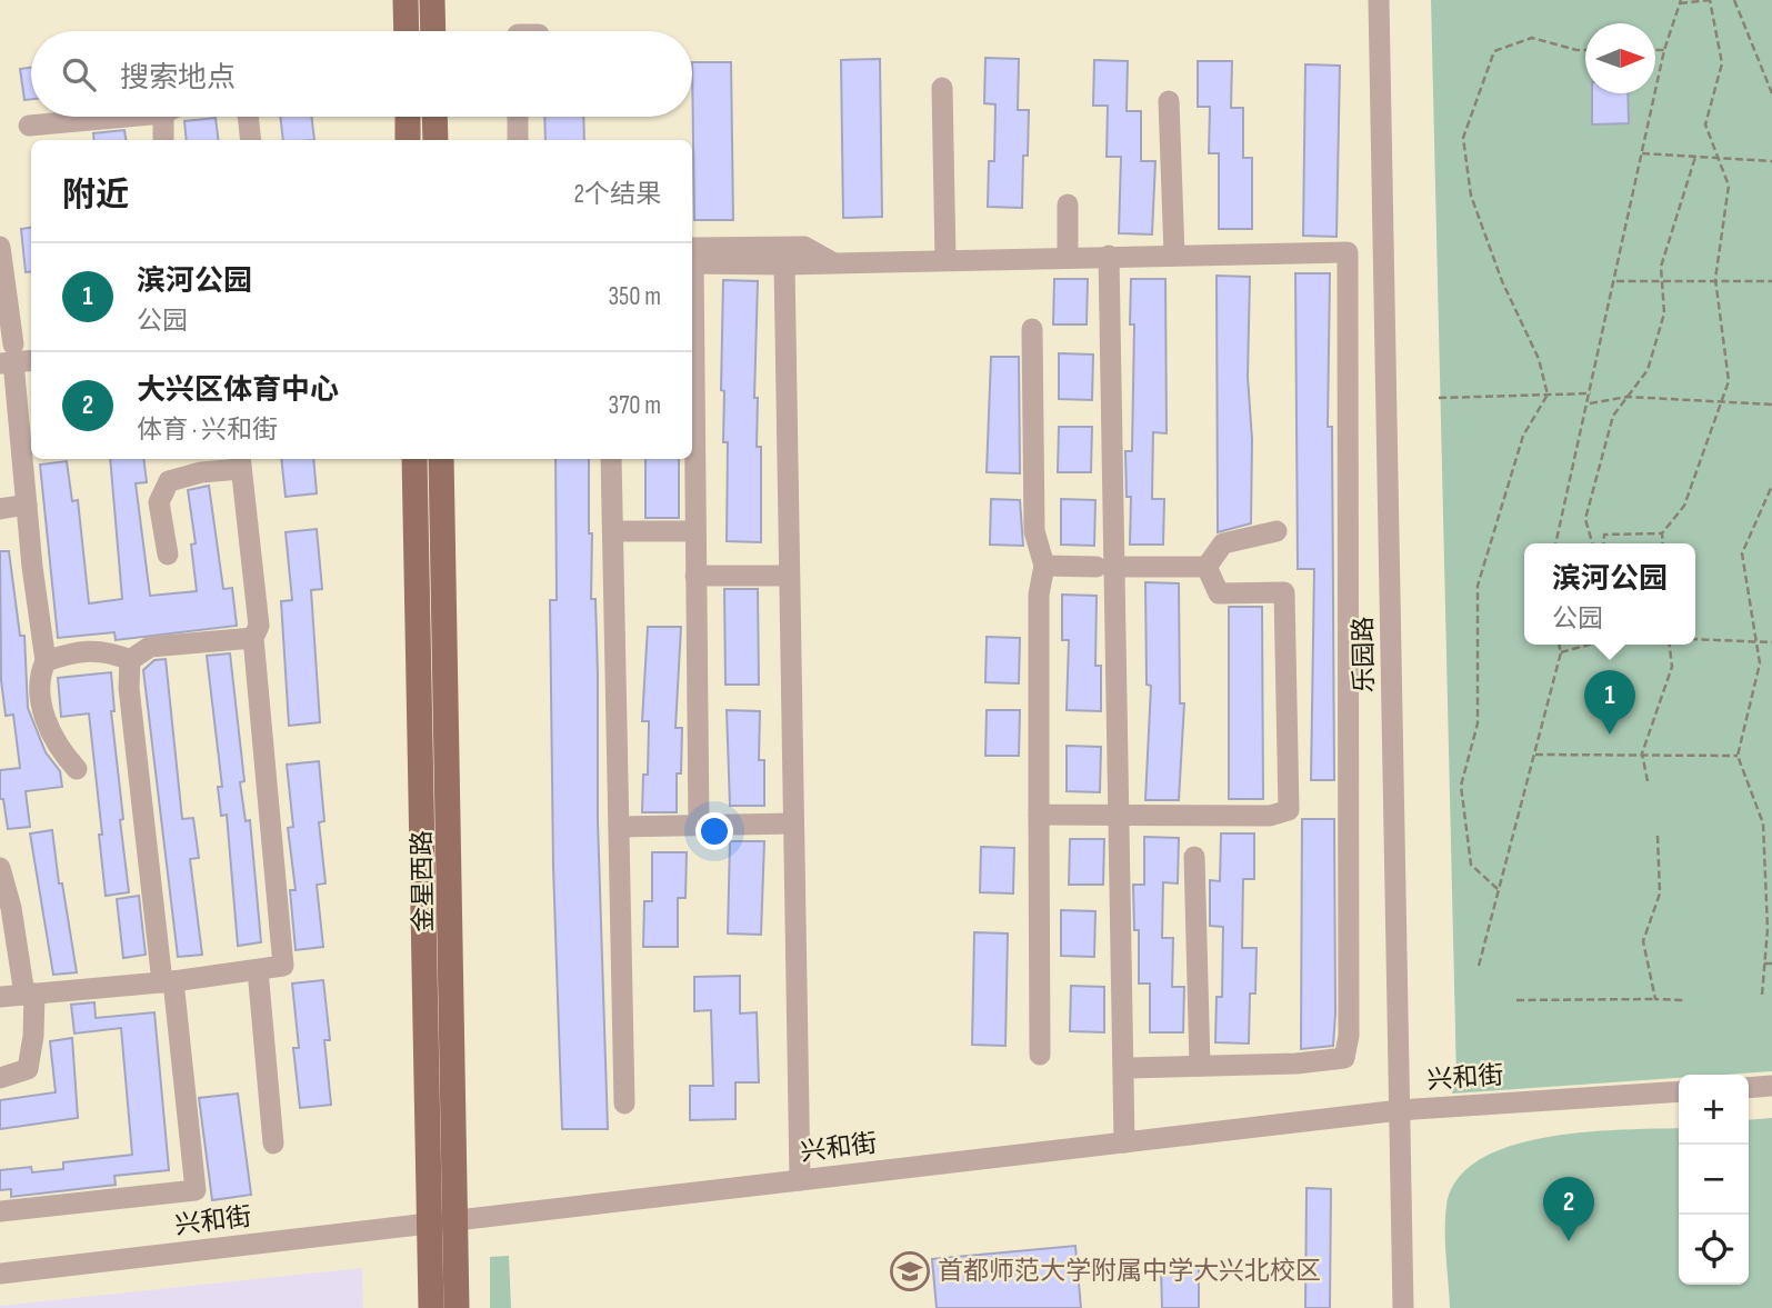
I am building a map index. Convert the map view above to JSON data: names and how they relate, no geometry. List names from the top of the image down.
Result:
{
  "streets": {
    "main road": ["金星西路"],
    "street": ["乐园路", "兴和街"]
  },
  "crossings": [
    ["乐园路", "兴和街"],
    ["金星西路", "兴和街"]
  ],
  "places": {
    "school or university": ["首都师范大学附属中学大兴北校区"]
  },
  "north": "right",
  "page": {
    "search": "搜索地点",
    "heading": ["附近", "2个结果"],
    "list": [
      {
        "mark": "1",
        "name": "滨河公园",
        "note": "公园",
        "value": "350 m"
      },
      {
        "mark": "2",
        "name": "大兴区体育中心",
        "note": "体育 · 兴和街",
        "value": "370 m"
      }
    ],
    "popup": ["滨河公园", "公园"],
    "pins": ["1", "2"],
    "map_buttons": ["+", "−"]
  }
}
